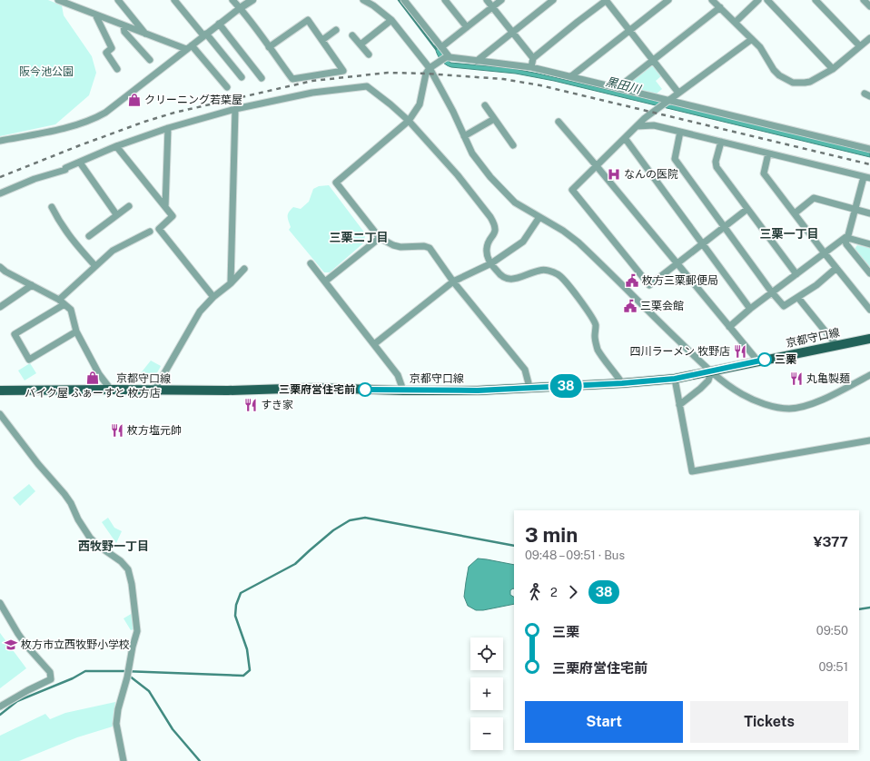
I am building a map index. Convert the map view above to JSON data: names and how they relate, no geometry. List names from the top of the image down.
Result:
{
  "streets": {
    "main road": ["京都守口線"]
  },
  "districts": ["三栗一丁目", "三栗二丁目", "西牧野一丁目"],
  "water": ["黒田川"],
  "parks": ["阪今池公園"],
  "places": {
    "shop": ["クリーニング若葉屋", "バイク屋 ふぁーすと 枚方店"],
    "hospital": ["なんの医院"],
    "public building": ["枚方三栗郵便局", "三栗会館"],
    "restaurant": [
      "四川ラーメン 牧野店",
      "丸亀製麺",
      "すき家",
      "枚方塩元帥"
    ],
    "other": ["三栗", "三栗府営住宅前"],
    "school or university": ["枚方市立西牧野小学校"]
  },
  "lines": ["bus line 38"],
  "page": {
    "on_map": "38",
    "heading": ["3 min", "09:48 – 09:51 · Bus", "¥377"],
    "legs": ["2", "38"],
    "list": [
      {
        "name": "三栗",
        "value": "09:50"
      },
      {
        "name": "三栗府営住宅前",
        "value": "09:51"
      }
    ],
    "map_buttons": ["+", "−"],
    "buttons": ["Start", "Tickets"]
  }
}
